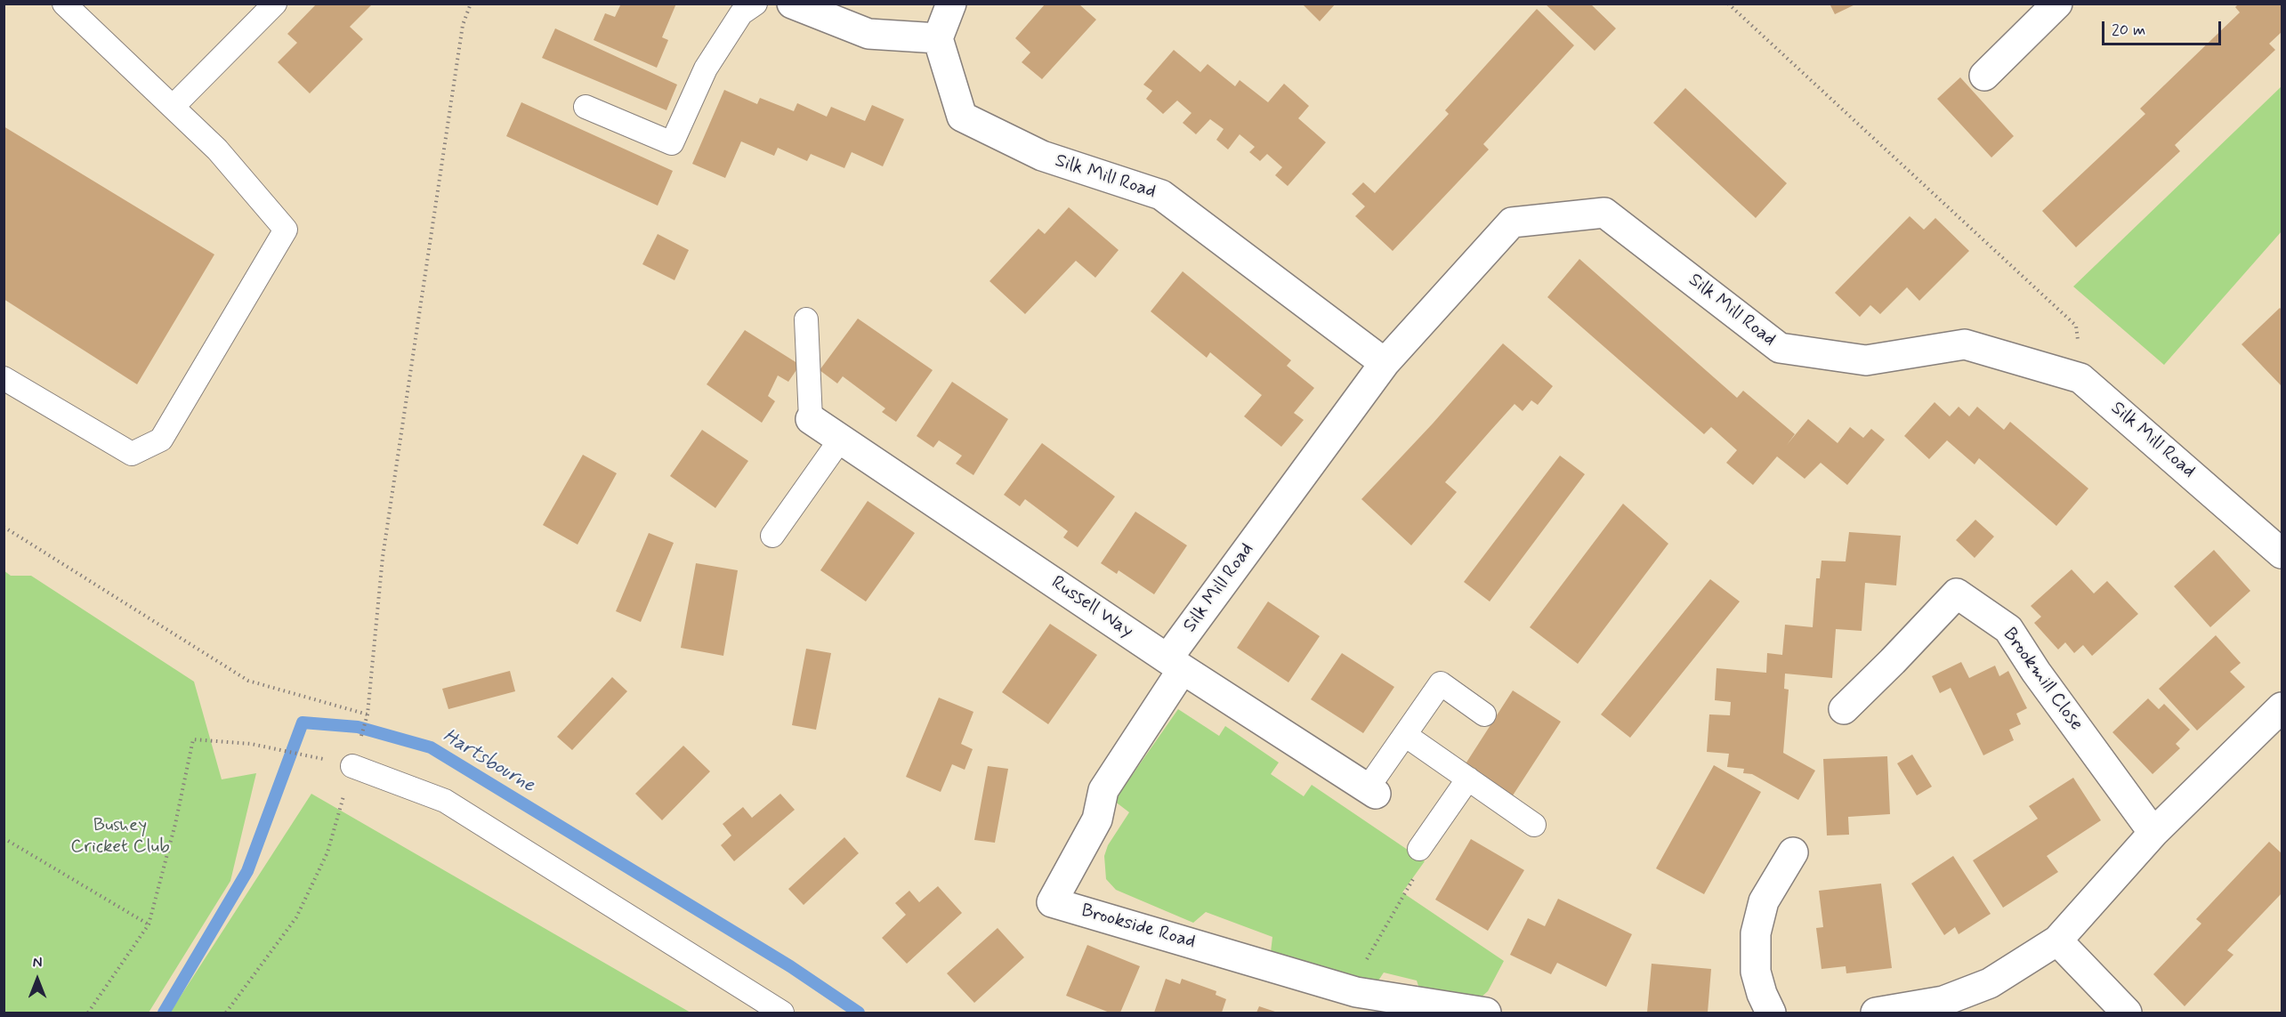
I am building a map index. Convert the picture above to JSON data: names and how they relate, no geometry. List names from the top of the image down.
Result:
{
  "streets": {
    "street": [
      "Silk Mill Road",
      "Russell Way",
      "Brookmill Close",
      "Brookside Road"
    ]
  },
  "crossings": [
    ["Silk Mill Road", "Russell Way"],
    ["Silk Mill Road", "Brookside Road"],
    ["Russell Way", "Brookside Road"]
  ],
  "water": ["Hartsbourne"],
  "parks": ["Bushey Cricket Club"],
  "scale_bar": "20 m",
  "north": "top"
}
